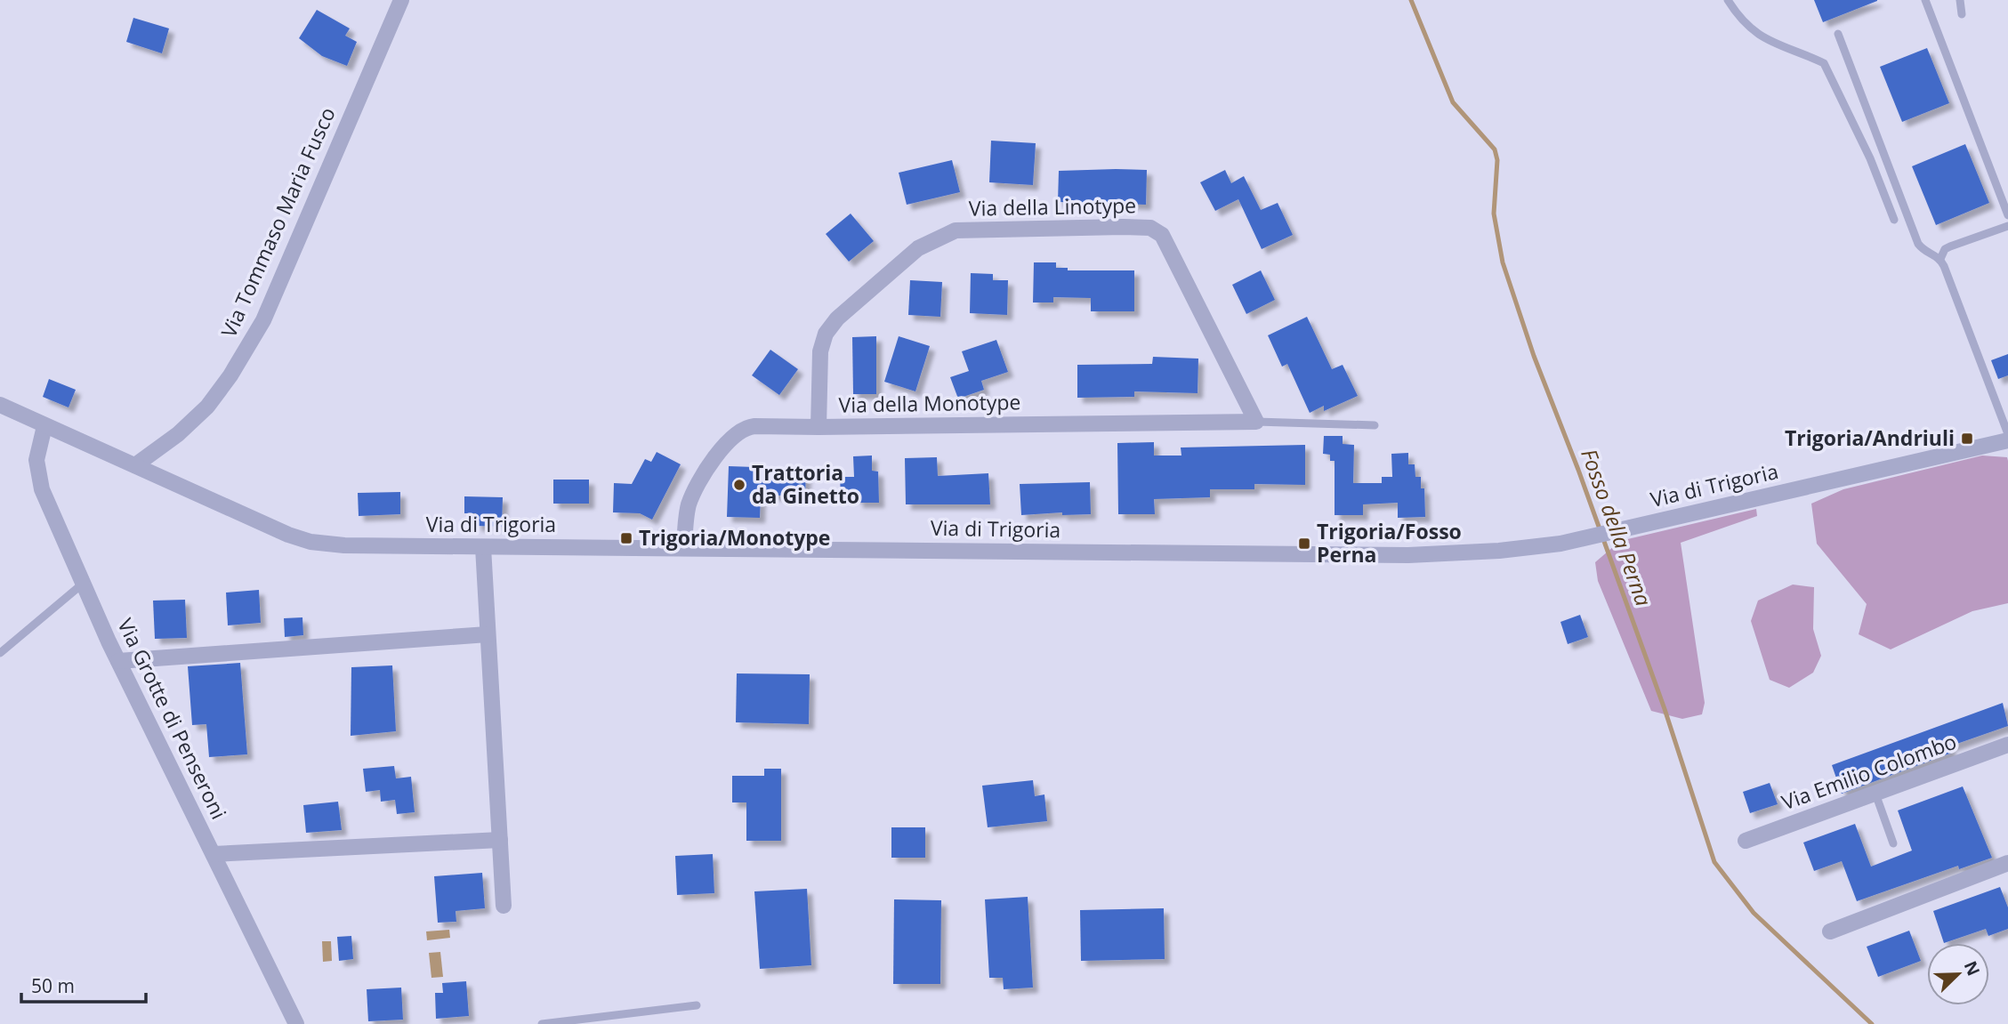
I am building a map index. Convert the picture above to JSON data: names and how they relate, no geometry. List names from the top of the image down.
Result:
{
  "streets": {
    "street": [
      "Via della Linotype",
      "Via Tommaso Maria Fusco",
      "Via della Monotype",
      "Via di Trigoria",
      "Via Grotte di Penseroni",
      "Via Emilio Colombo"
    ]
  },
  "crossings": [
    ["Via della Linotype", "Via della Monotype"],
    ["Via Tommaso Maria Fusco", "Via di Trigoria"],
    ["Via della Monotype", "Via di Trigoria"],
    ["Via di Trigoria", "Via Grotte di Penseroni"]
  ],
  "water": ["Fosso della Perna"],
  "places": {
    "transit": ["Trigoria/Andriuli", "Trigoria/Monotype", "Trigoria/Fosso Perna"],
    "other": ["Trattoria da Ginetto"]
  },
  "scale_bar": "50 m",
  "north": "top right"
}
